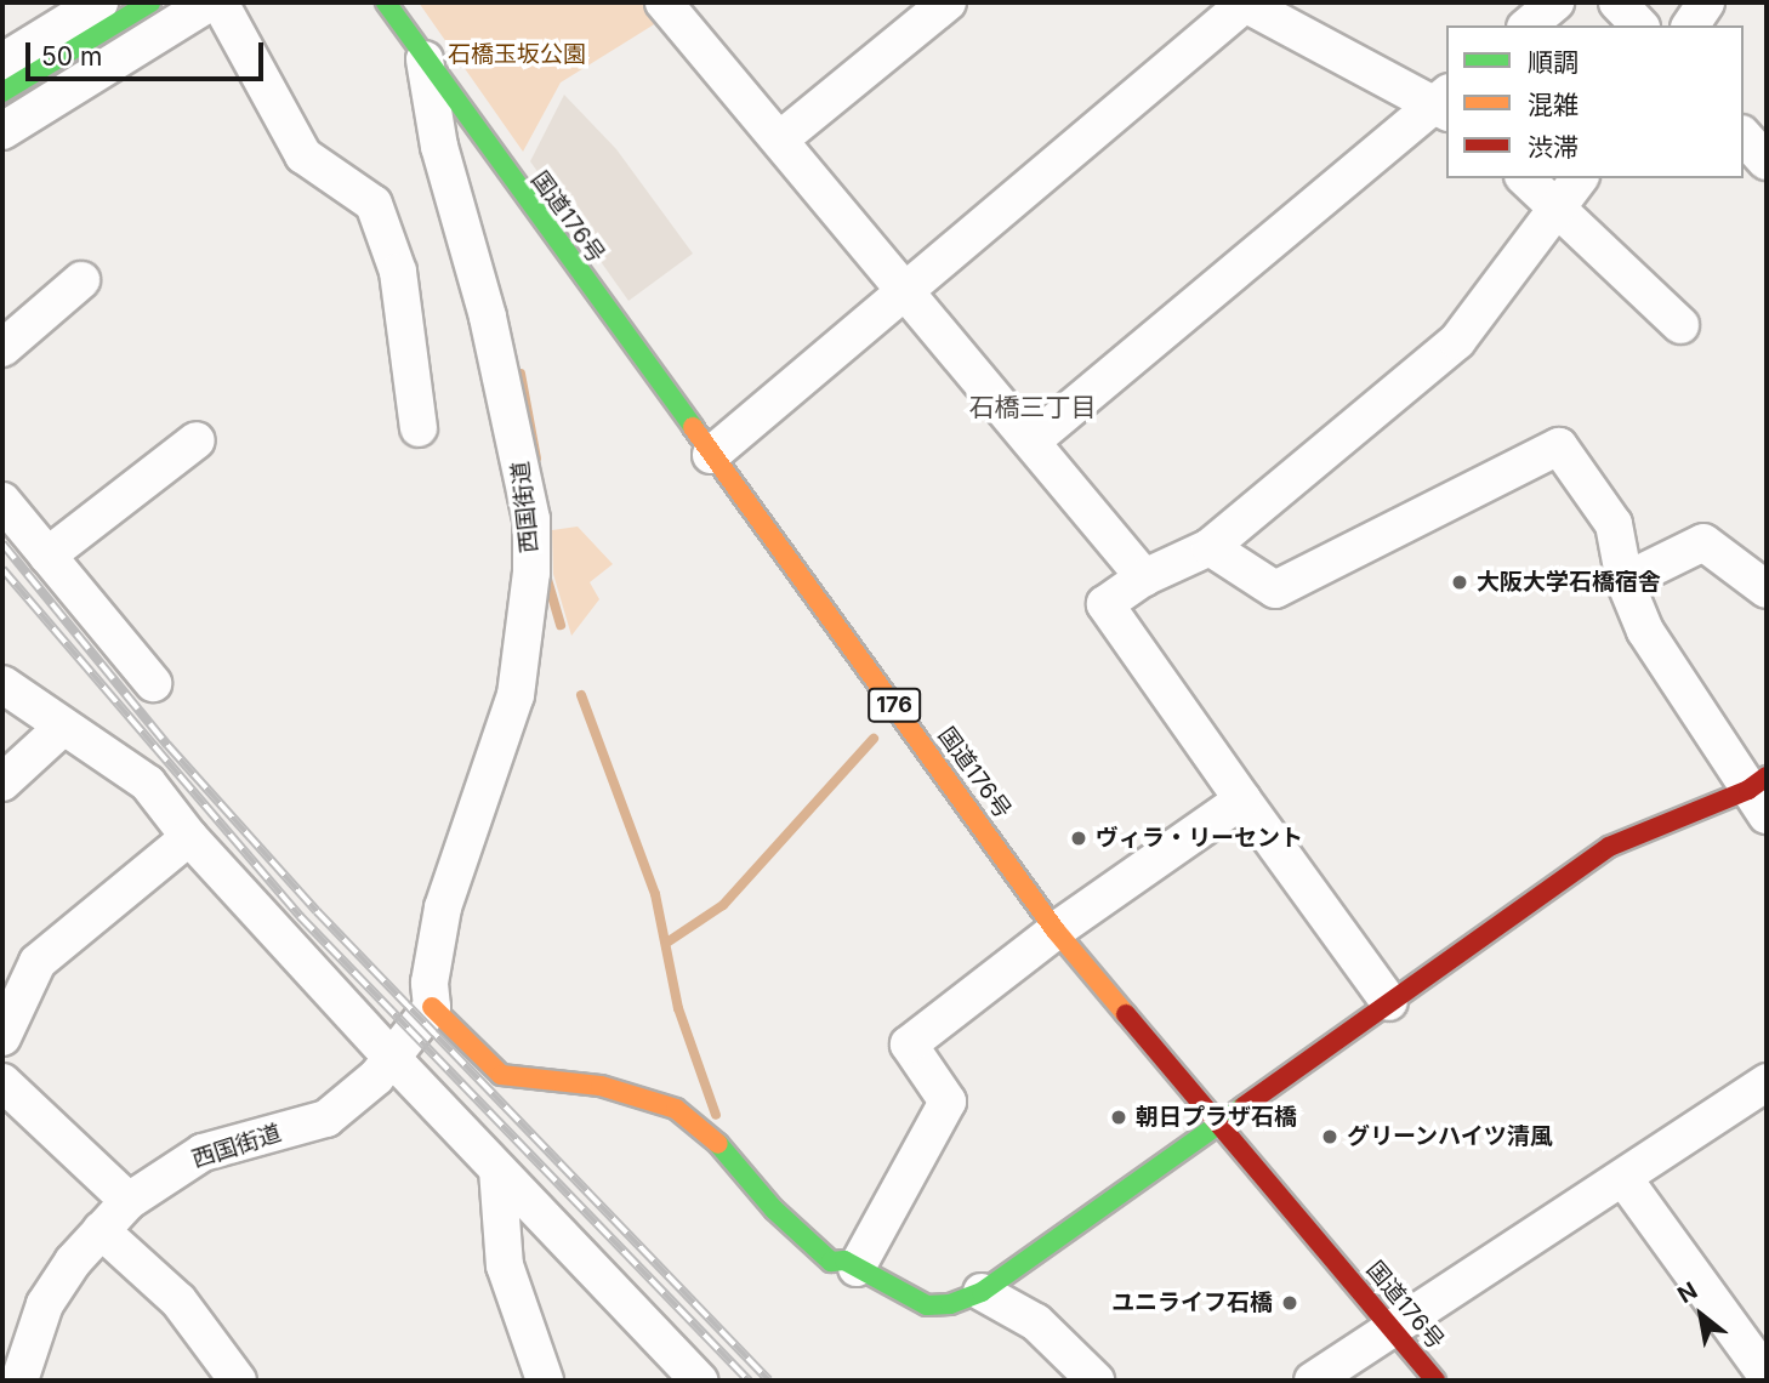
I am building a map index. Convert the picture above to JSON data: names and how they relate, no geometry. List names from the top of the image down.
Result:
{
  "streets": {
    "main road": ["国道176号", "176"],
    "street": ["西国街道"]
  },
  "crossings": [
    ["国道176号", "西国街道"]
  ],
  "districts": ["石橋三丁目"],
  "parks": ["石橋玉坂公園"],
  "places": [
    "大阪大学石橋宿舎",
    "ヴィラ・リーセント",
    "朝日プラザ石橋",
    "グリーンハイツ清風",
    "ユニライフ石橋"
  ],
  "legend": ["順調", "混雑", "渋滞"],
  "scale_bar": "50 m",
  "north": "top left"
}
